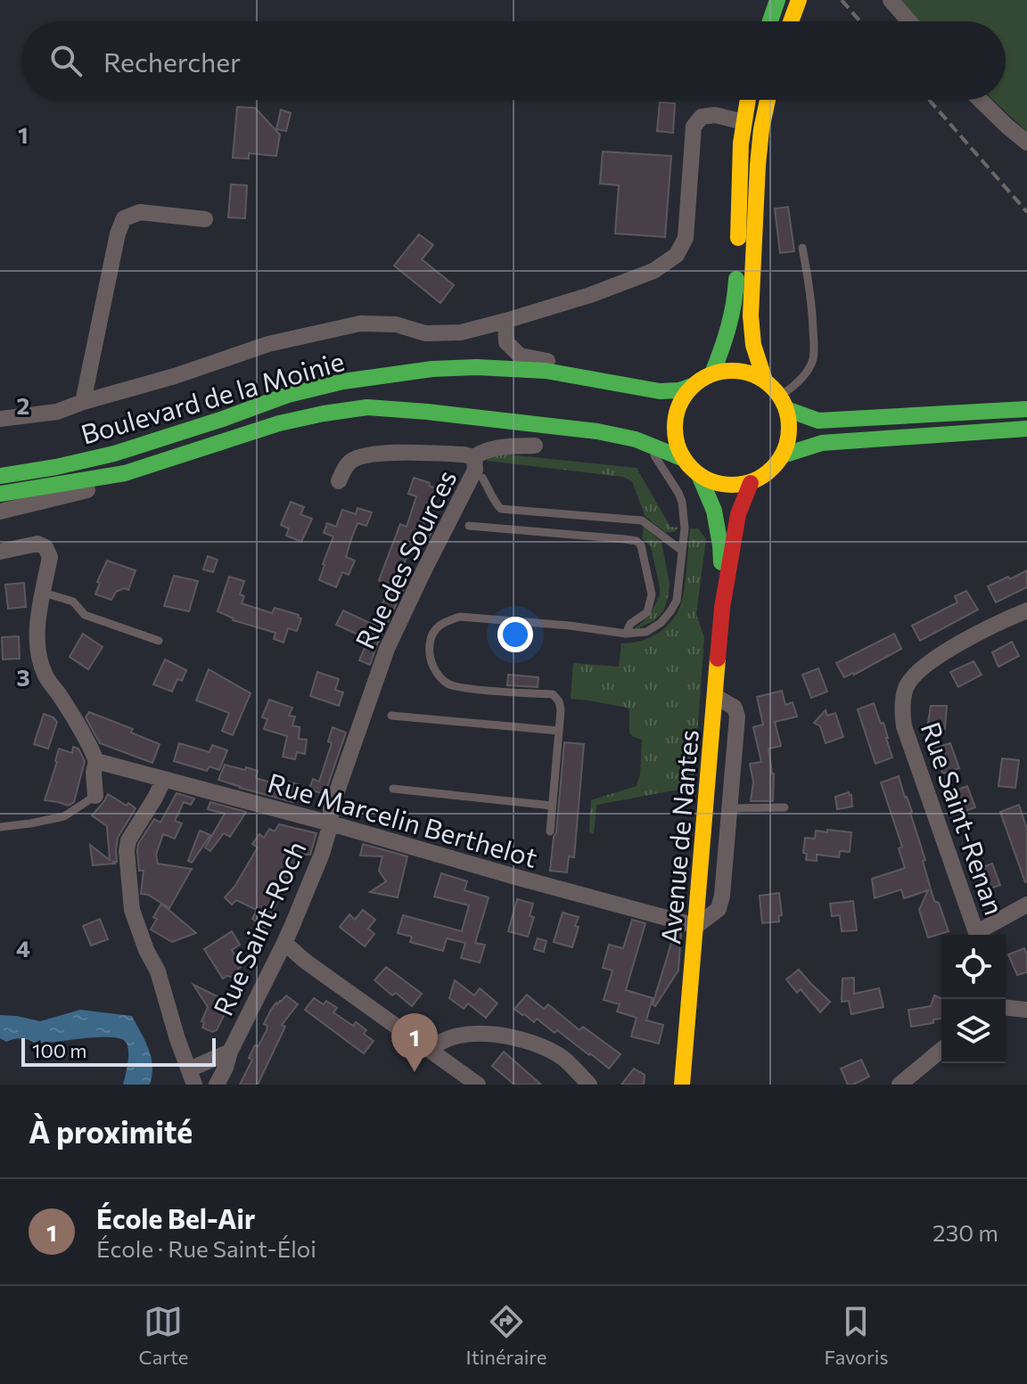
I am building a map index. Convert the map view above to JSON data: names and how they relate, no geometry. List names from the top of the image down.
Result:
{
  "streets": {
    "main road": ["Boulevard de la Moinie", "Avenue de Nantes"],
    "street": [
      "Rue des Sources",
      "Rue Saint-Renan",
      "Rue Marcelin Berthelot",
      "Rue Saint-Roch"
    ]
  },
  "crossings": [
    ["Boulevard de la Moinie", "Avenue de Nantes"],
    ["Rue des Sources", "Rue Marcelin Berthelot"],
    ["Rue des Sources", "Rue Saint-Roch"],
    ["Rue Marcelin Berthelot", "Avenue de Nantes"],
    ["Rue Marcelin Berthelot", "Rue Saint-Roch"]
  ],
  "scale_bar": "100 m",
  "page": {
    "search": "Rechercher",
    "pins": "1",
    "scale": "100 m",
    "heading": "À proximité",
    "list": [
      {
        "mark": "1",
        "name": "École Bel-Air",
        "note": "École · Rue Saint-Éloi",
        "value": "230 m"
      }
    ],
    "nav": ["Carte", "Itinéraire", "Favoris"]
  },
  "grid": {
    "rows": [
      "1",
      "2",
      "3",
      "4"
    ]
  }
}
